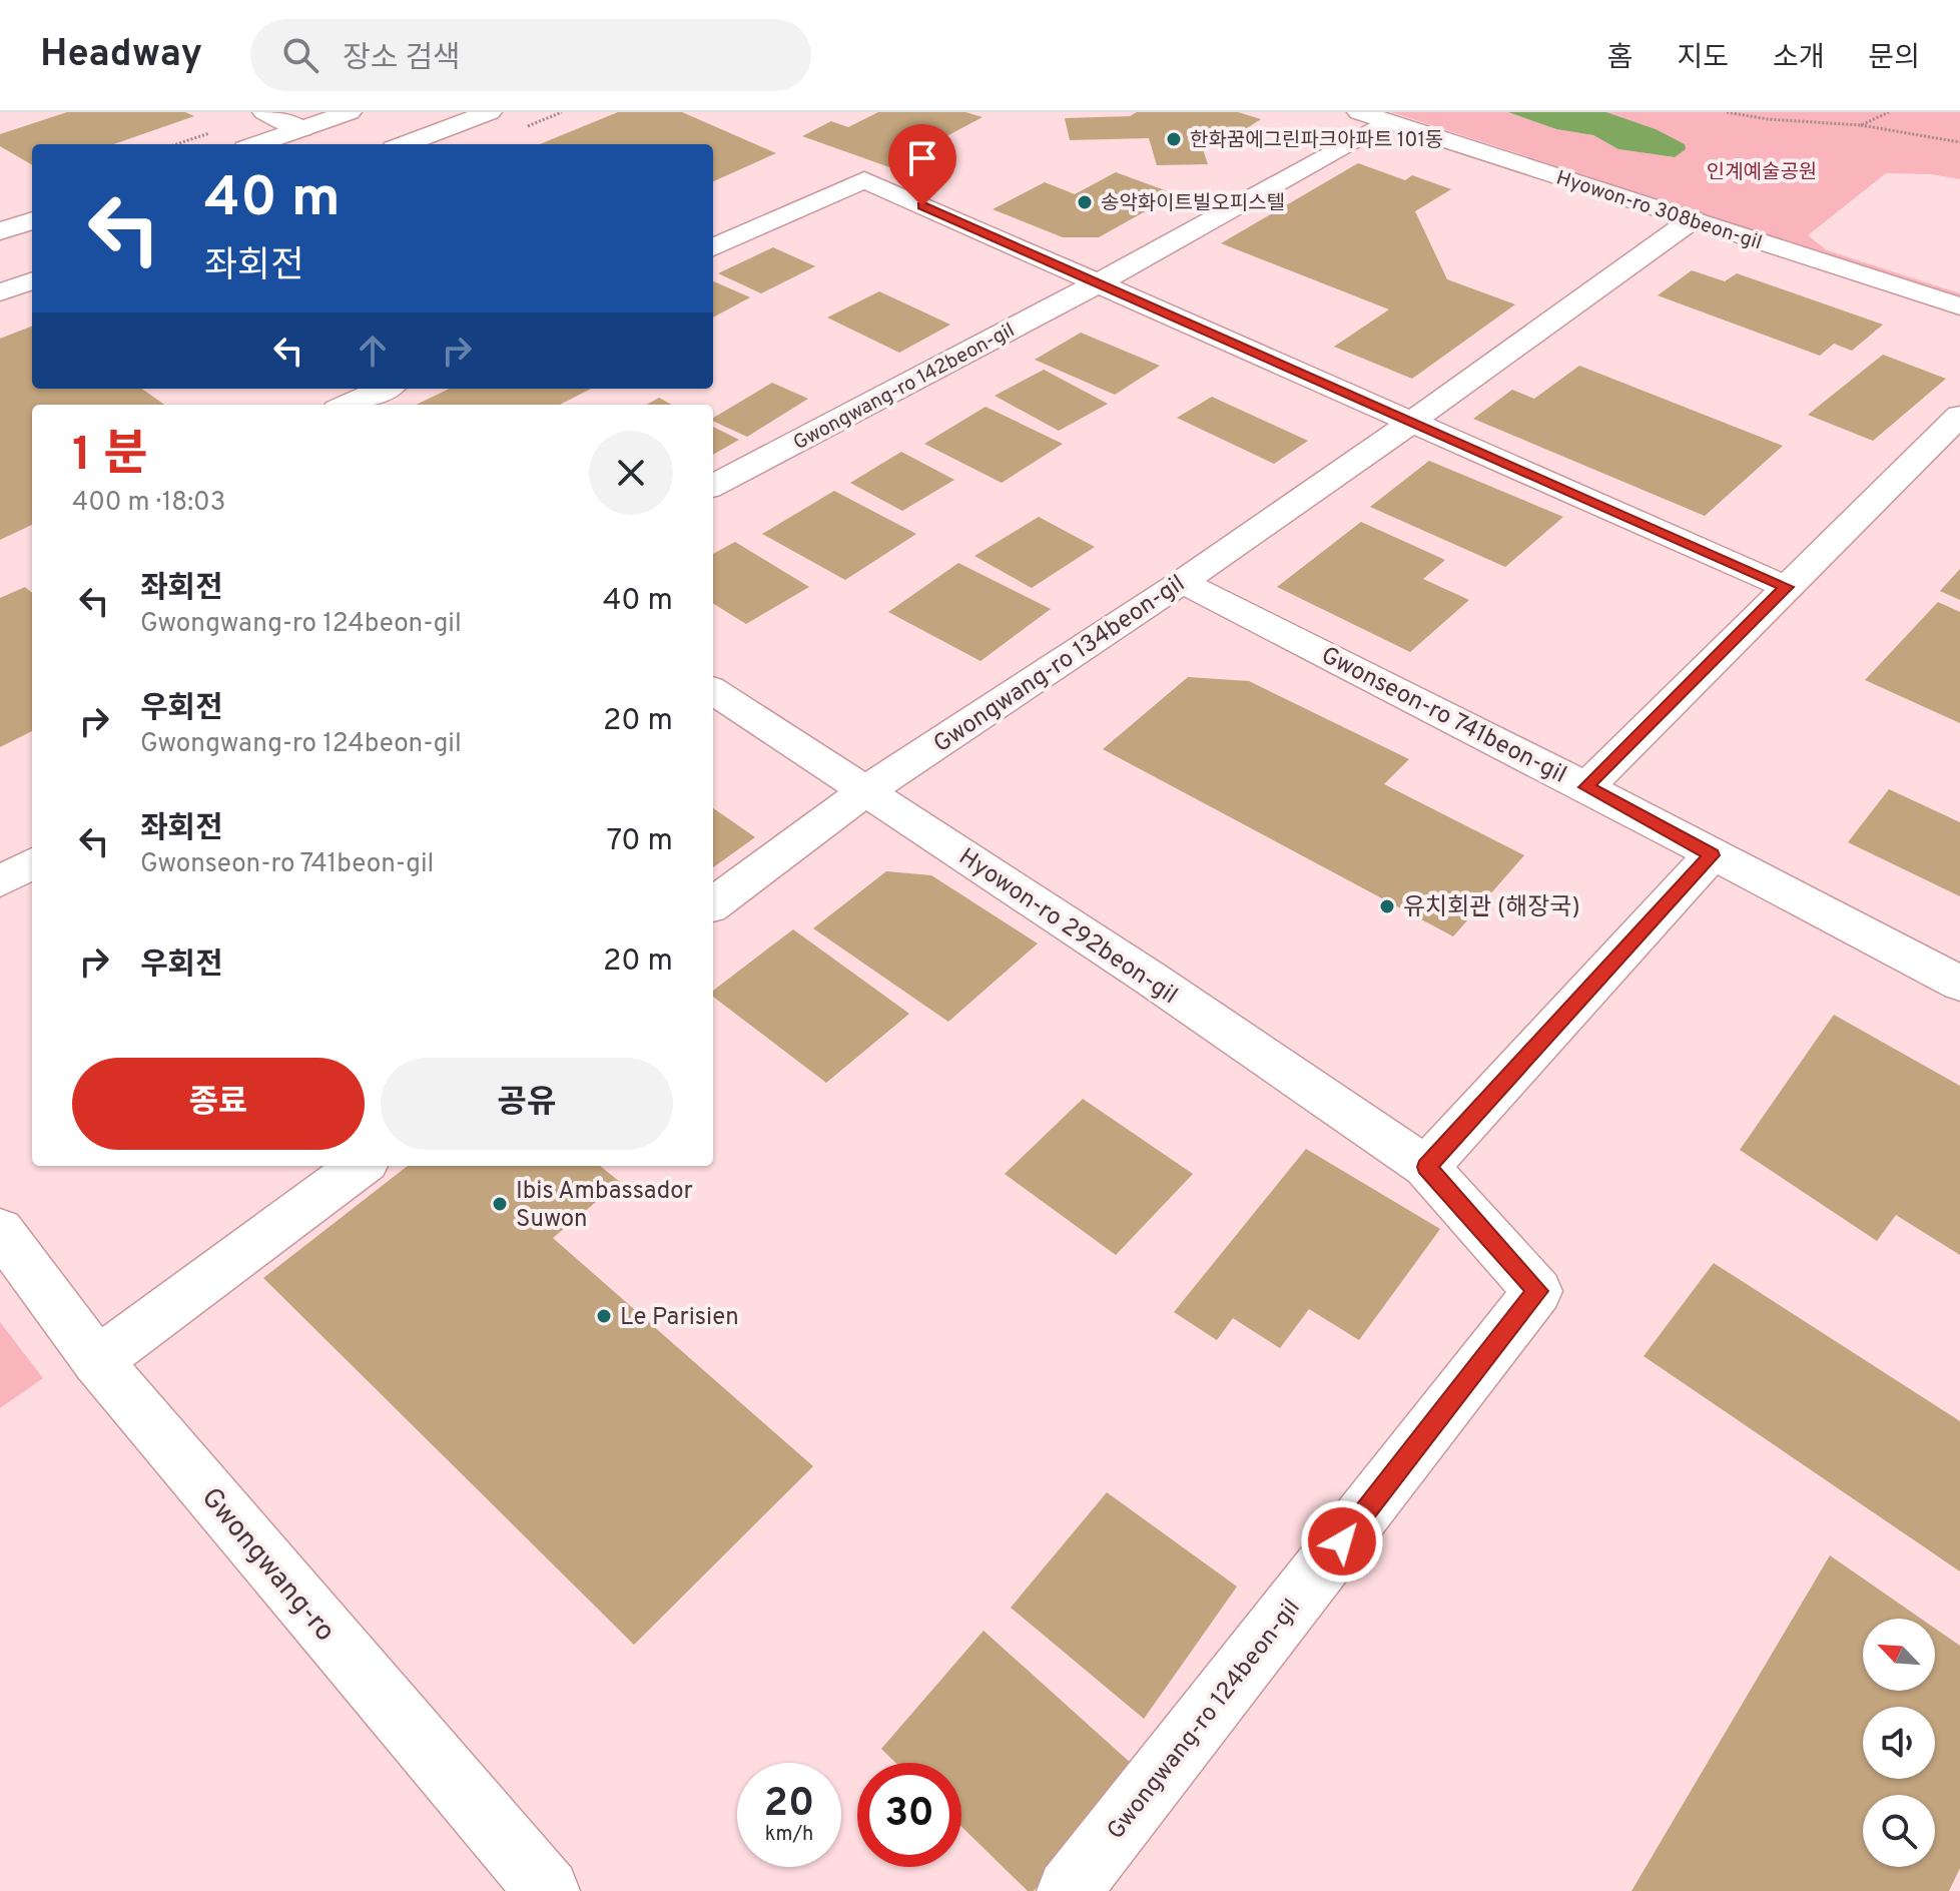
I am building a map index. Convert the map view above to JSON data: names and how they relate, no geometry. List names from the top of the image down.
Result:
{
  "streets": {
    "street": [
      "Hyowon-ro 308beon-gil",
      "Gwongwang-ro 142beon-gil",
      "Gwongwang-ro 134beon-gil",
      "Gwonseon-ro 741beon-gil",
      "Hyowon-ro 292beon-gil",
      "Gwongwang-ro",
      "Gwongwang-ro 124beon-gil"
    ]
  },
  "crossings": [
    ["Hyowon-ro 308beon-gil", "Gwongwang-ro 142beon-gil"],
    ["Hyowon-ro 308beon-gil", "Gwongwang-ro 134beon-gil"],
    ["Gwongwang-ro 134beon-gil", "Gwonseon-ro 741beon-gil"],
    ["Gwongwang-ro 134beon-gil", "Hyowon-ro 292beon-gil"],
    ["Hyowon-ro 292beon-gil", "Gwongwang-ro 124beon-gil"]
  ],
  "parks": ["인계예술공원"],
  "places": [
    "한화꿈에그린파크아파트 101동",
    "송악화이트빌오피스텔",
    "유치회관 (해장국)",
    "Ibis Ambassador Suwon",
    "Le Parisien"
  ],
  "north": "top left",
  "page": {
    "header": "Headway",
    "search": "장소 검색",
    "nav": [
      "홈",
      "지도",
      "소개",
      "문의"
    ],
    "turn": ["40 m", "좌회전"],
    "heading": ["1 분", "400 m · 18:03"],
    "list": [
      {
        "name": "좌회전",
        "note": "Gwongwang-ro 124beon-gil",
        "value": "40 m"
      },
      {
        "name": "우회전",
        "note": "Gwongwang-ro 124beon-gil",
        "value": "20 m"
      },
      {
        "name": "좌회전",
        "note": "Gwonseon-ro 741beon-gil",
        "value": "70 m"
      },
      {
        "name": "우회전",
        "value": "20 m"
      }
    ],
    "buttons": ["종료", "공유"],
    "speed": "20 km/h",
    "limit": "30"
  }
}
